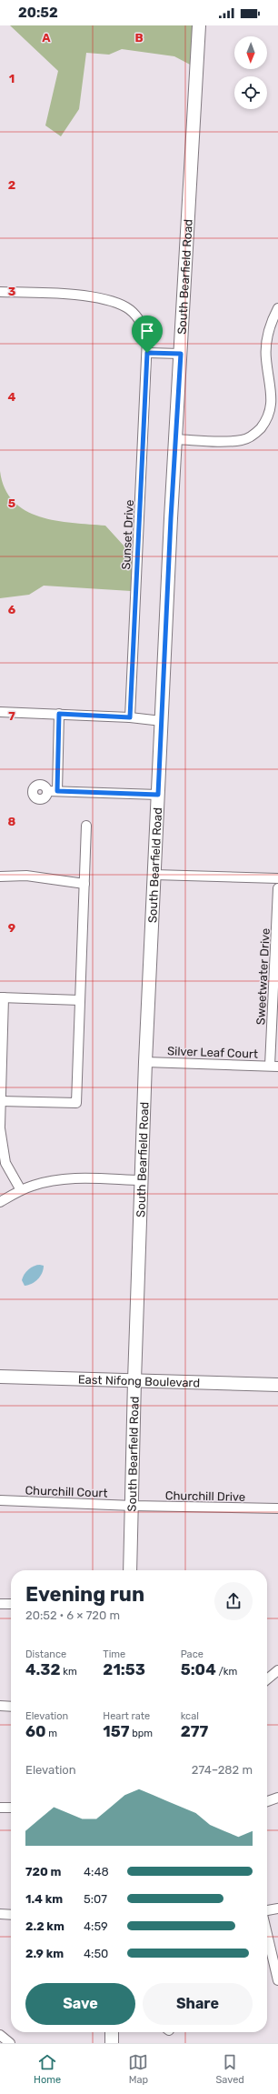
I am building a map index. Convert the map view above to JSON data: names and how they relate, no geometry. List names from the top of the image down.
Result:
{
  "streets": {
    "street": [
      "South Bearfield Road",
      "Sunset Drive",
      "Sweetwater Drive",
      "Silver Leaf Court",
      "East Nifong Boulevard",
      "Churchill Court",
      "Churchill Drive"
    ]
  },
  "crossings": [
    ["South Bearfield Road", "Silver Leaf Court"],
    ["South Bearfield Road", "East Nifong Boulevard"],
    ["South Bearfield Road", "Churchill Court"],
    ["South Bearfield Road", "Churchill Drive"],
    ["Sweetwater Drive", "Silver Leaf Court"],
    ["Churchill Court", "Churchill Drive"]
  ],
  "north": "bottom",
  "page": {
    "status": "20:52",
    "heading": ["Evening run", "20:52 · 6 × 720 m"],
    "stats": [
      ["Distance", "4.32 km"],
      ["Time", "21:53"],
      ["Pace", "5:04 /km"],
      ["Elevation", "60 m"],
      ["Heart rate", "157 bpm"],
      ["kcal", "277"]
    ],
    "chart": ["Elevation", "274–282 m"],
    "list": [
      {
        "name": "720 m",
        "note": "4:48"
      },
      {
        "name": "1.4 km",
        "note": "5:07"
      },
      {
        "name": "2.2 km",
        "note": "4:59"
      },
      {
        "name": "2.9 km",
        "note": "4:50"
      }
    ],
    "buttons": ["Save", "Share"],
    "tabs": ["Home", "Map", "Saved"]
  },
  "grid": {
    "columns": ["A", "B"],
    "rows": [
      "1",
      "2",
      "3",
      "4",
      "5",
      "6",
      "7",
      "8",
      "9"
    ]
  }
}
